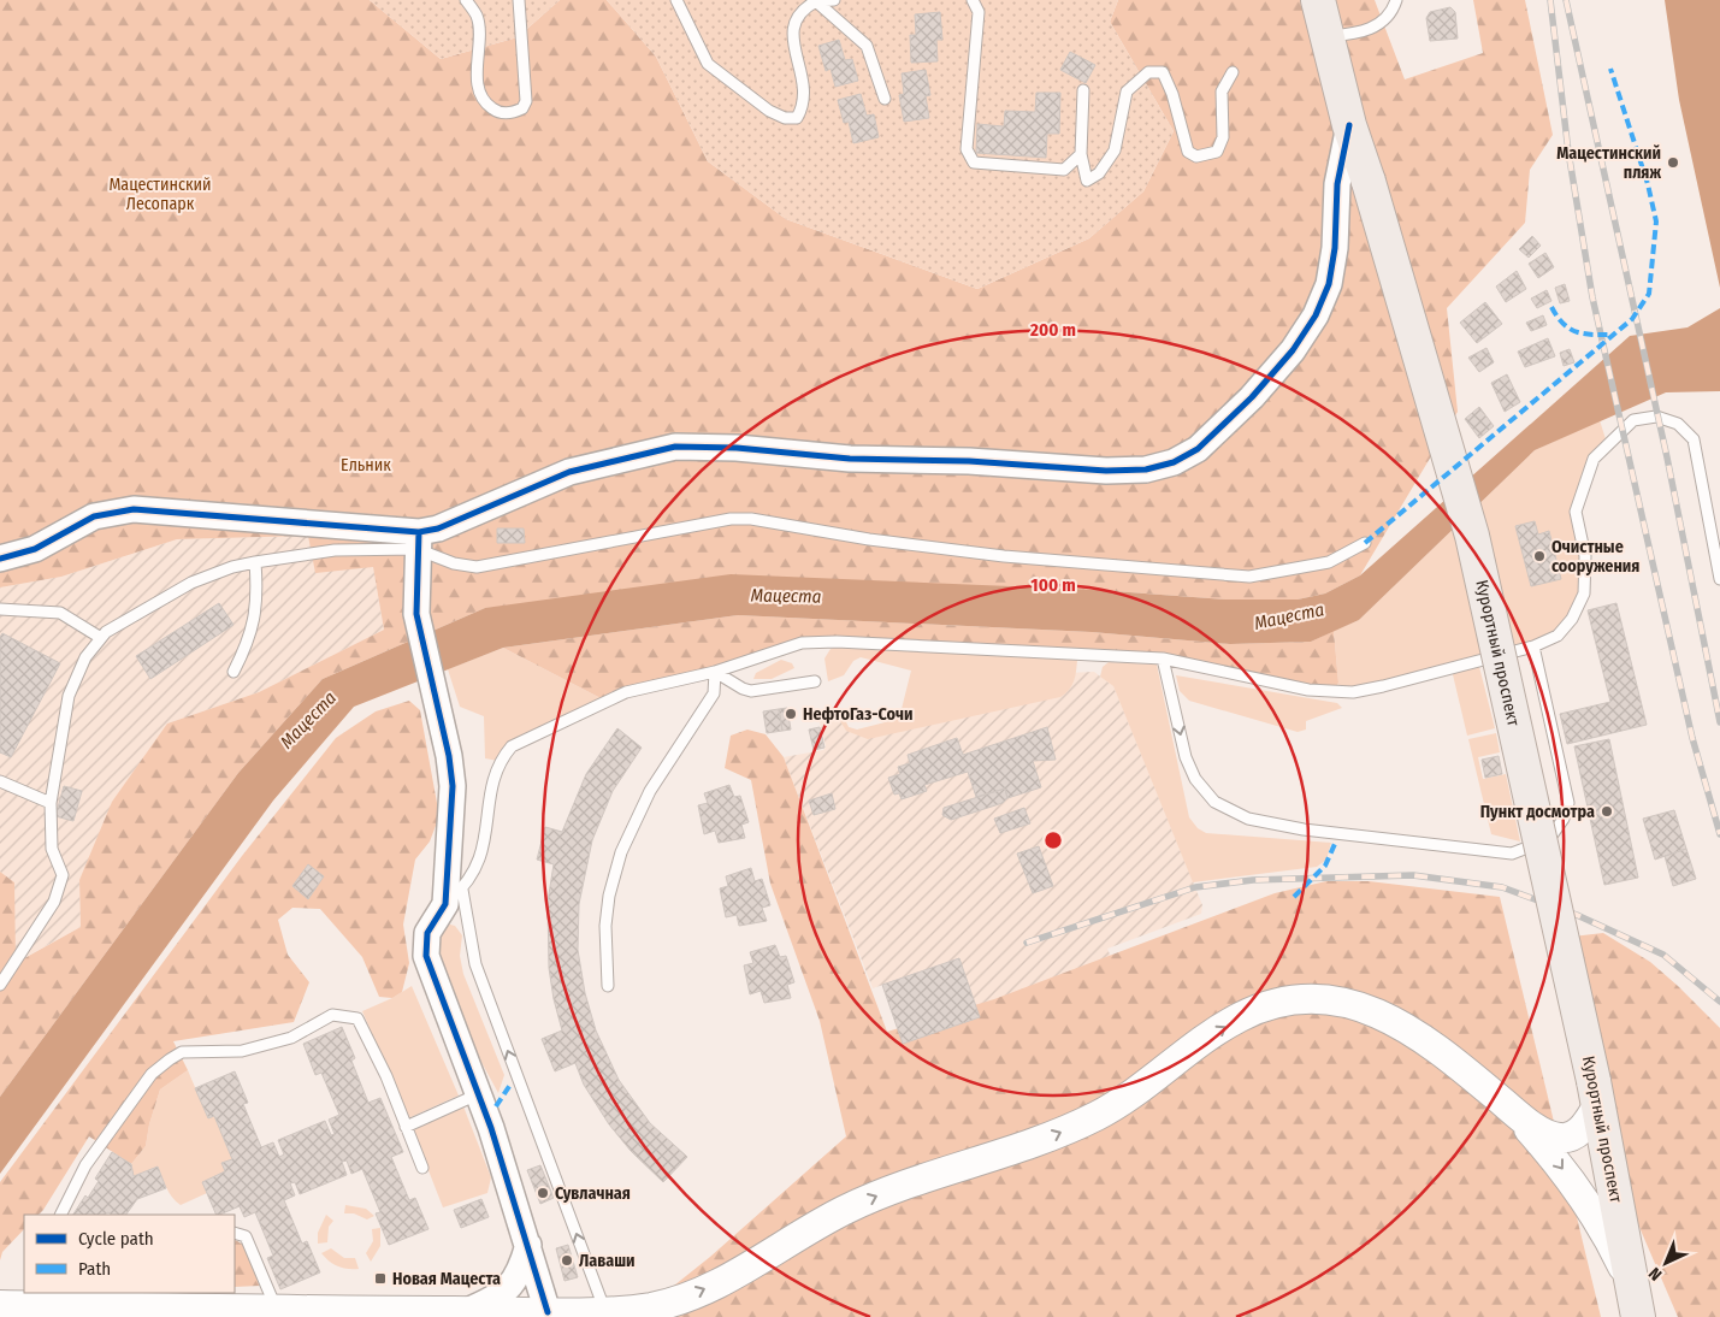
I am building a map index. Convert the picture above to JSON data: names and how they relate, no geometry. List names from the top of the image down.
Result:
{
  "streets": {
    "main road": ["Курортный проспект"]
  },
  "water": ["Мацеста"],
  "parks": ["Мацестинский Лесопарк", "Ельник"],
  "places": {
    "other": [
      "Мацестинский пляж",
      "Очистные сооружения",
      "НефтоГаз-Сочи",
      "Пункт досмотра",
      "Сувлачная",
      "Лаваши"
    ],
    "transit": ["Новая Мацеста"]
  },
  "legend": ["Cycle path", "Path"],
  "north": "bottom left",
  "rings": ["200 m", "100 m"]
}
